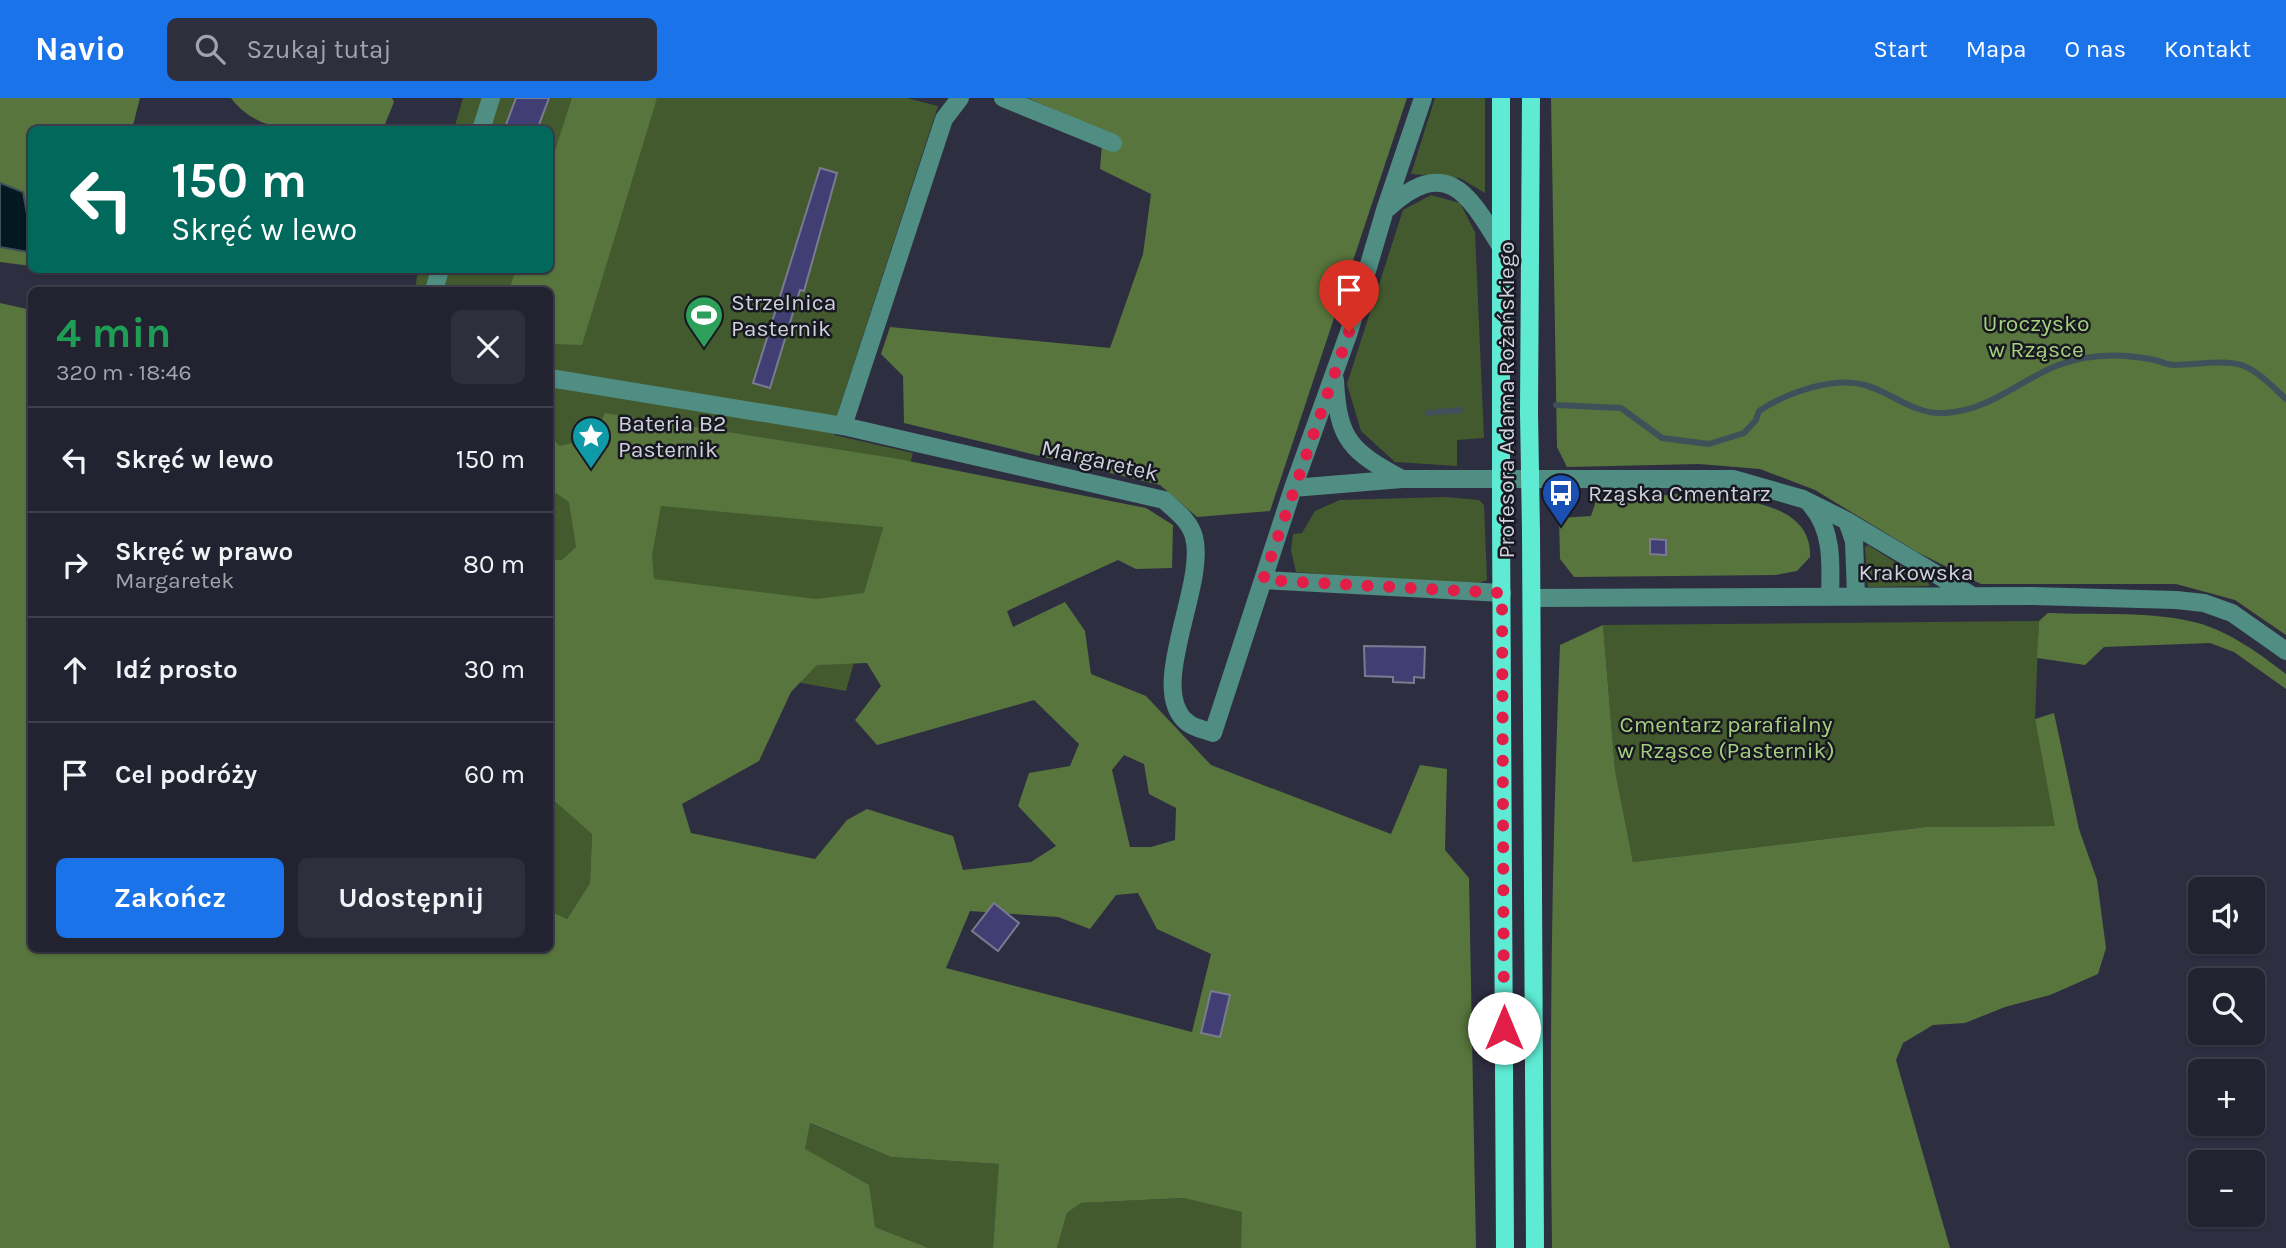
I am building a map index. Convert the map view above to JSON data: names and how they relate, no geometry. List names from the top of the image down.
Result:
{
  "streets": {
    "main road": ["Profesora Adama Rożańskiego"],
    "street": ["Margaretek", "Krakowska"]
  },
  "crossings": [
    ["Profesora Adama Rożańskiego", "Krakowska"]
  ],
  "parks": ["Uroczysko w Rząsce", "Cmentarz parafialny w Rząsce (Pasternik)"],
  "places": {
    "sports": ["Strzelnica Pasternik"],
    "place": ["Bateria B2 Pasternik"],
    "bus stop": ["Rząska Cmentarz"]
  },
  "page": {
    "header": "Navio",
    "search": "Szukaj tutaj",
    "nav": [
      "Start",
      "Mapa",
      "O nas",
      "Kontakt"
    ],
    "turn": ["150 m", "Skręć w lewo"],
    "heading": ["4 min", "320 m · 18:46"],
    "list": [
      {
        "name": "Skręć w lewo",
        "value": "150 m"
      },
      {
        "name": "Skręć w prawo",
        "note": "Margaretek",
        "value": "80 m"
      },
      {
        "name": "Idź prosto",
        "value": "30 m"
      },
      {
        "name": "Cel podróży",
        "value": "60 m"
      }
    ],
    "buttons": ["Zakończ", "Udostępnij"],
    "map_buttons": ["+", "−"]
  }
}
